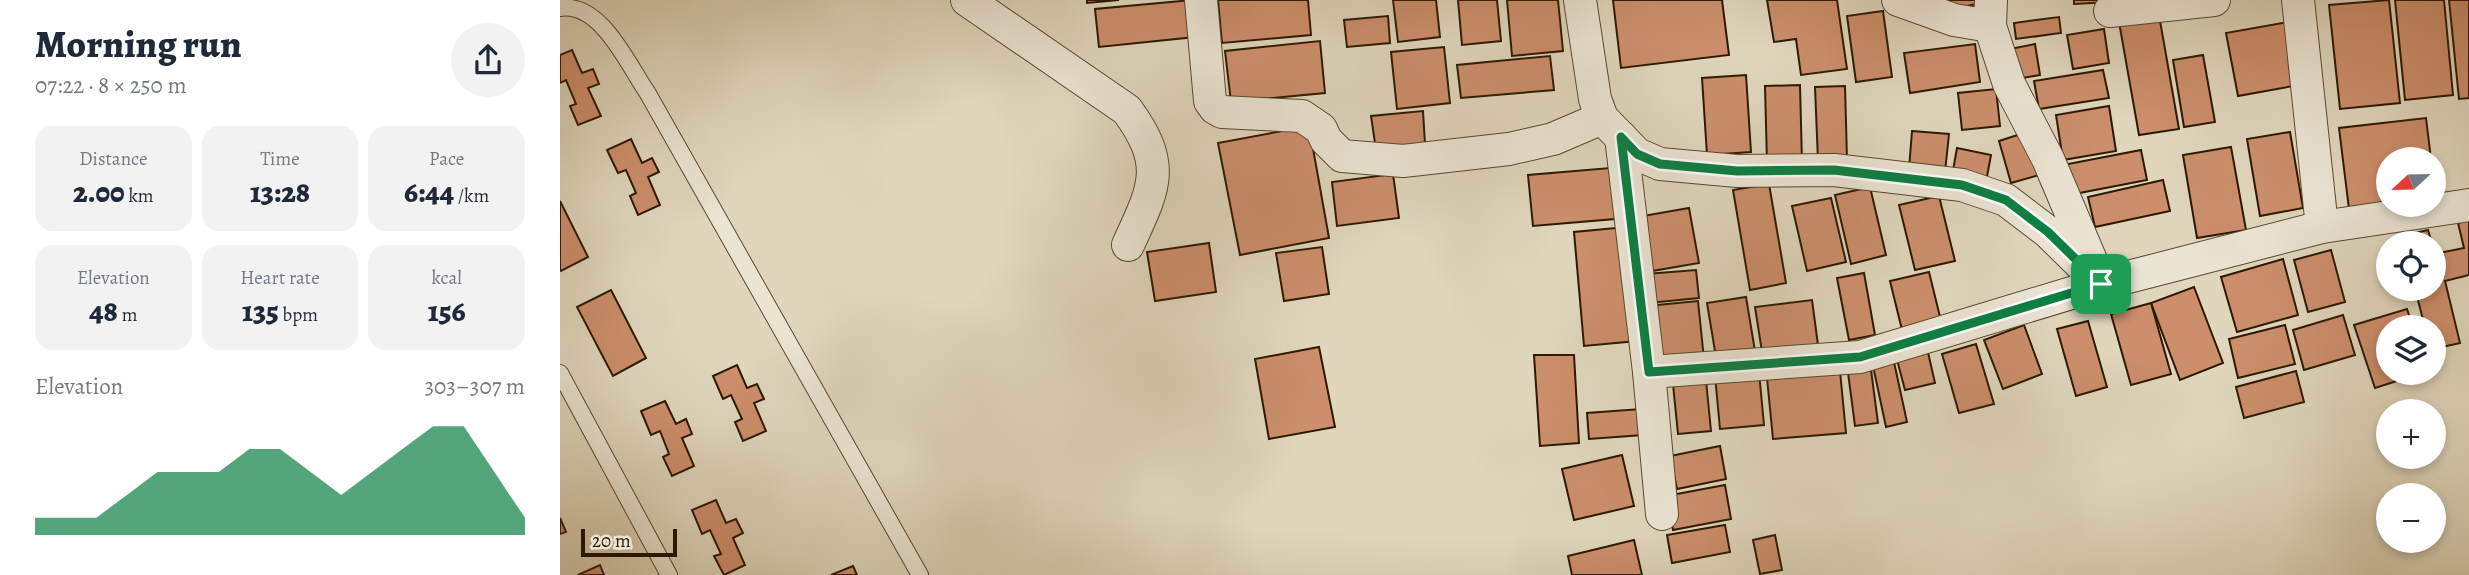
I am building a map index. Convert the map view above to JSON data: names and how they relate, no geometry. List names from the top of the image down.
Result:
{
  "scale_bar": "20 m",
  "north": "left",
  "page": {
    "heading": ["Morning run", "07:22 · 8 × 250 m"],
    "stats": [
      ["Distance", "2.00 km"],
      ["Time", "13:28"],
      ["Pace", "6:44 /km"],
      ["Elevation", "48 m"],
      ["Heart rate", "135 bpm"],
      ["kcal", "156"]
    ],
    "map_buttons": ["+", "−"],
    "chart": ["Elevation", "303–307 m"],
    "scale": "20 m"
  }
}
